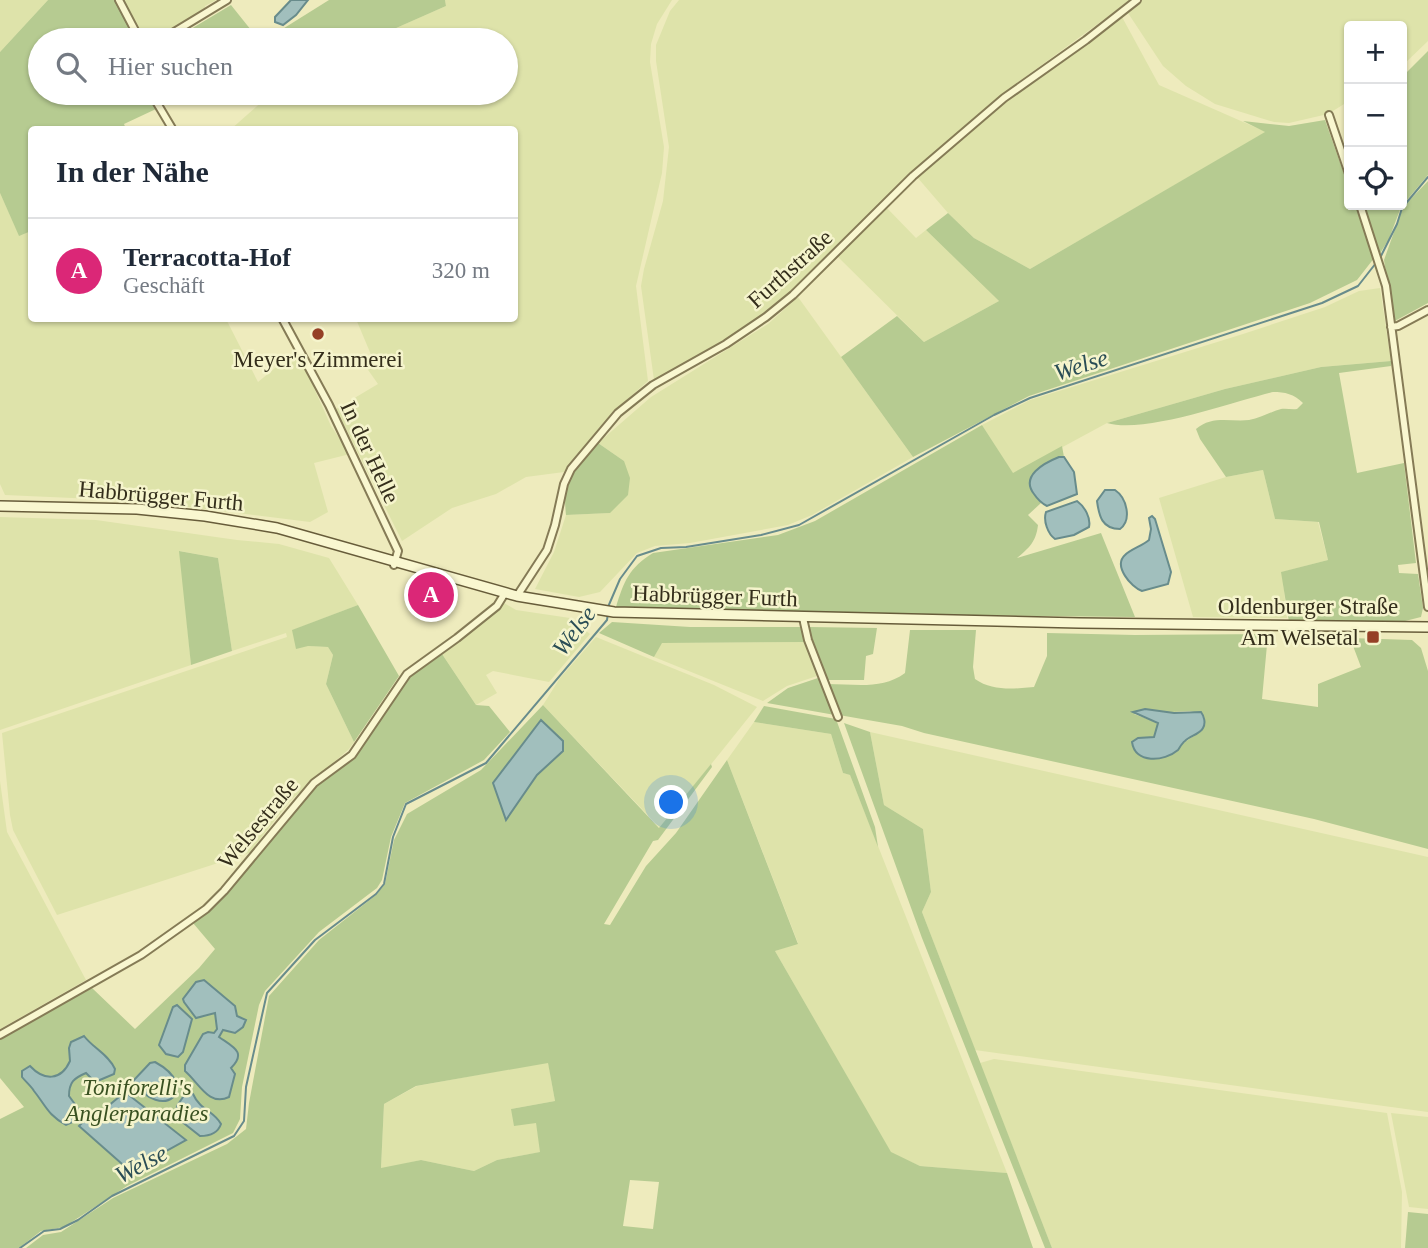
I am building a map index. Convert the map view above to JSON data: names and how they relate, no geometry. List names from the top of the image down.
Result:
{
  "streets": {
    "street": [
      "Furthstraße",
      "In der Helle",
      "Habbrügger Furth",
      "Oldenburger Straße",
      "Welsestraße"
    ]
  },
  "crossings": [
    ["Furthstraße", "Habbrügger Furth"],
    ["In der Helle", "Habbrügger Furth"],
    ["Habbrügger Furth", "Oldenburger Straße"],
    ["Habbrügger Furth", "Welsestraße"]
  ],
  "water": ["Welse"],
  "parks": ["Toniforelli's Anglerparadies"],
  "places": {
    "other": ["Meyer's Zimmerei"],
    "transit": ["Am Welsetal"]
  },
  "page": {
    "map_buttons": ["+", "−"],
    "search": "Hier suchen",
    "heading": "In der Nähe",
    "list": [
      {
        "mark": "A",
        "name": "Terracotta-Hof",
        "note": "Geschäft",
        "value": "320 m"
      }
    ],
    "pins": "A"
  }
}
